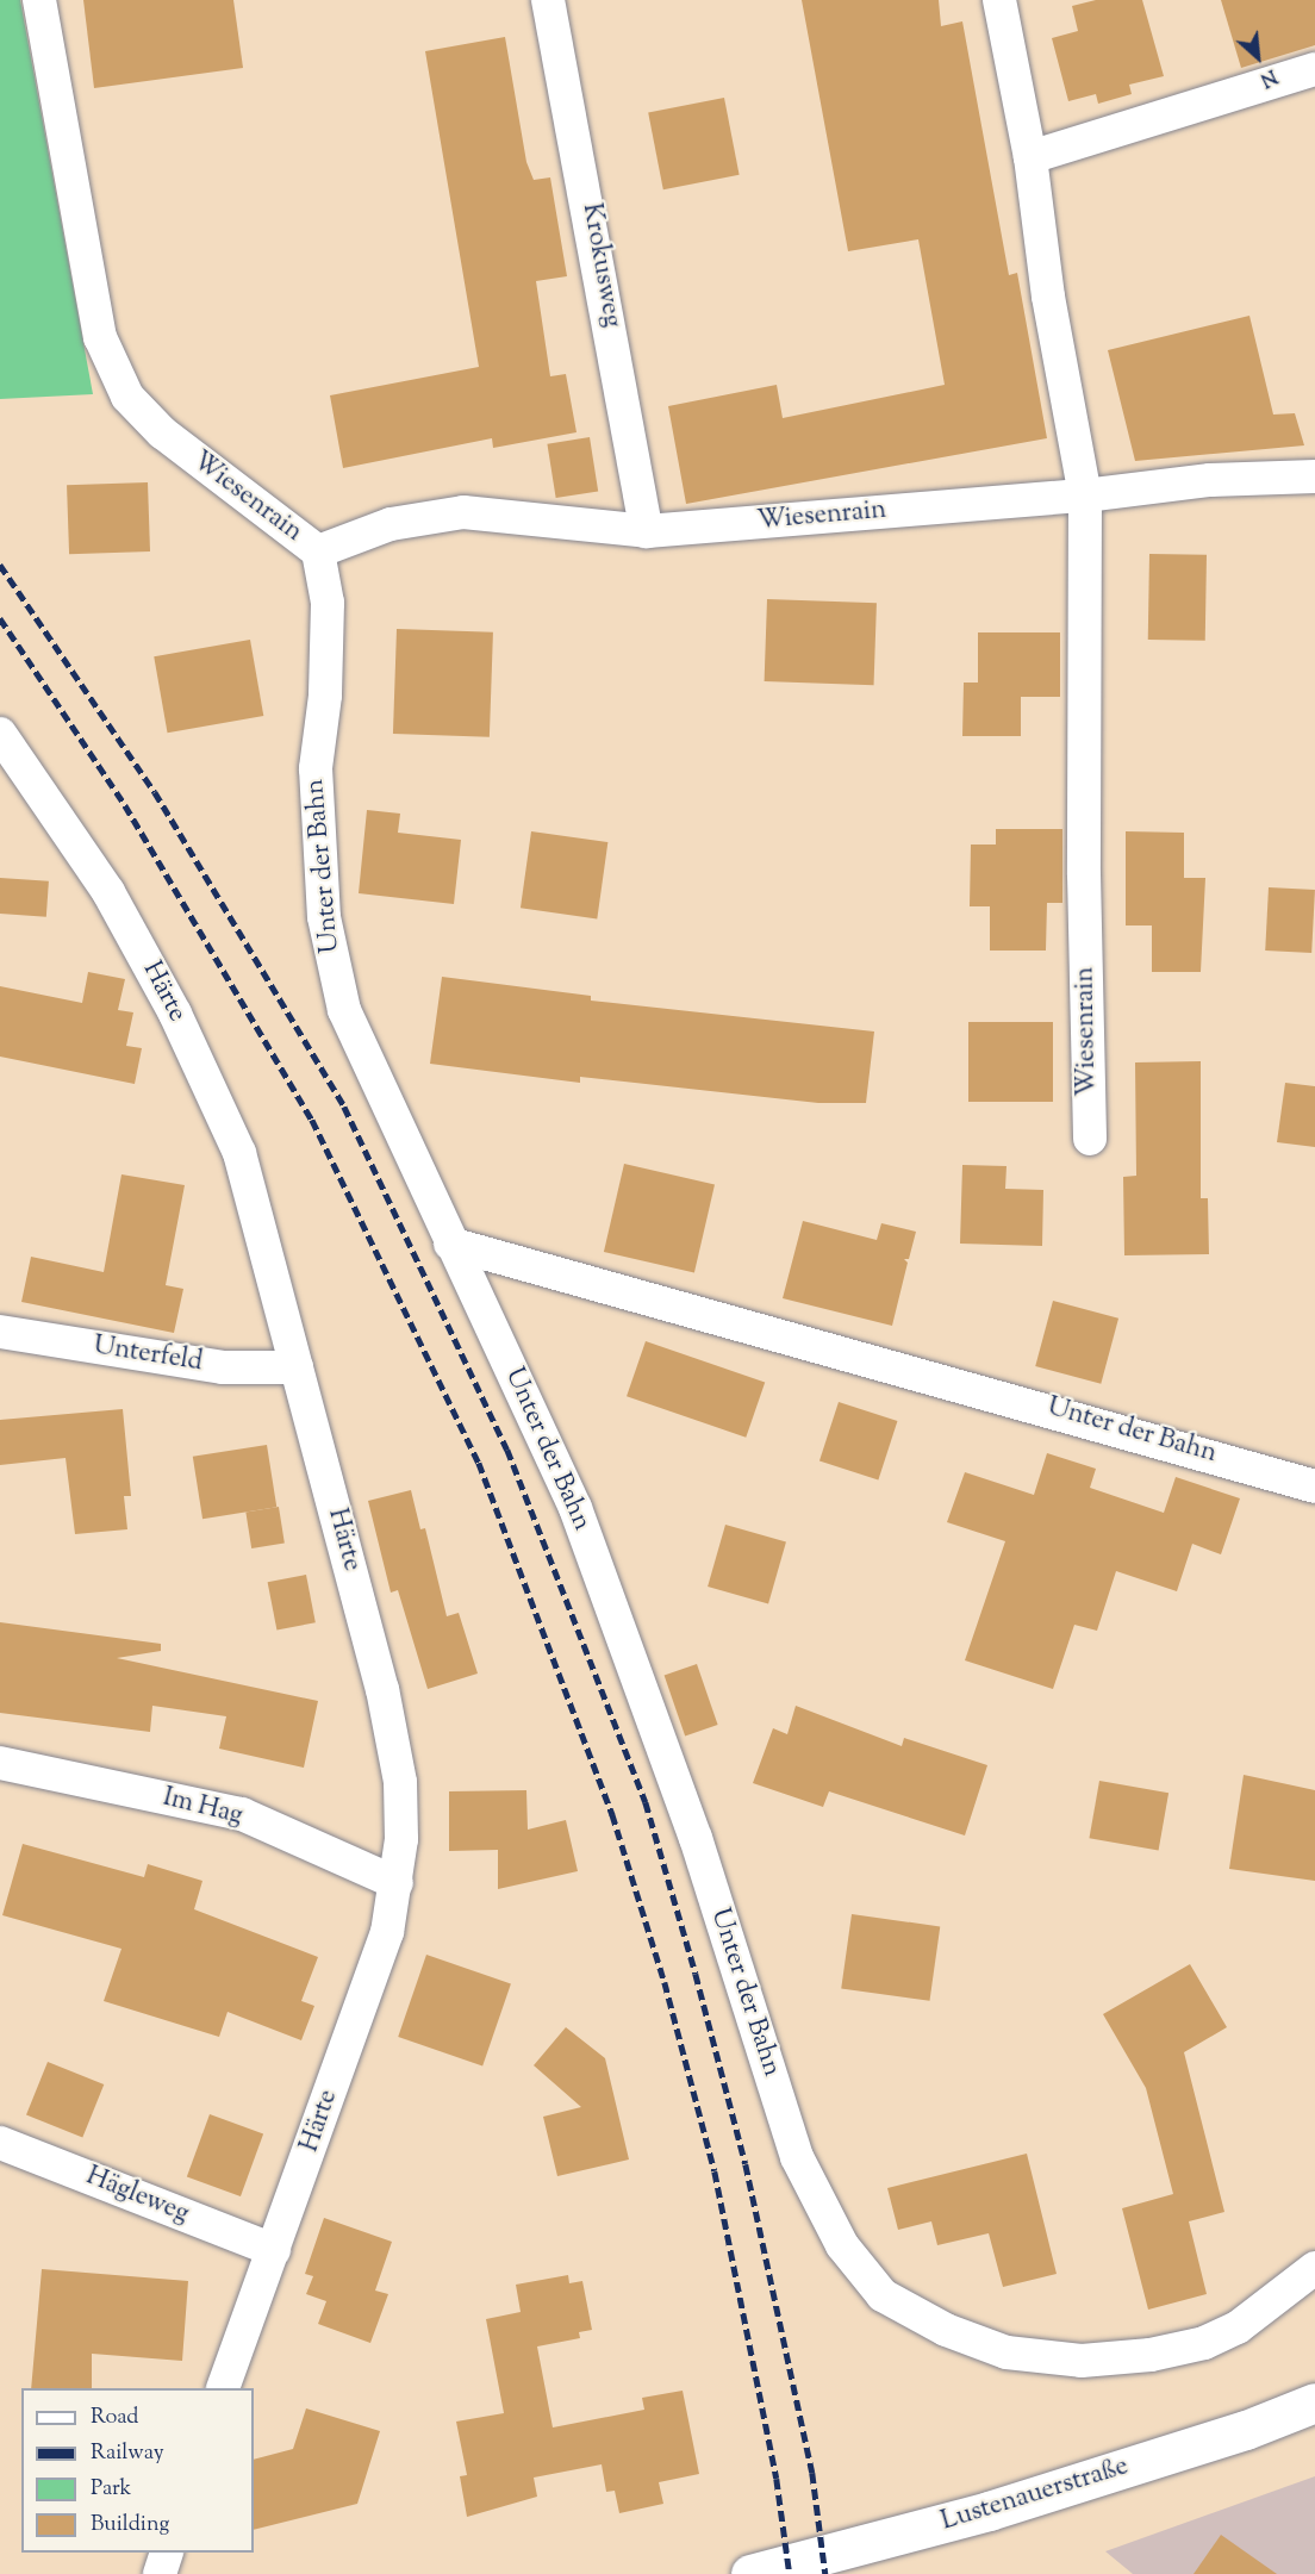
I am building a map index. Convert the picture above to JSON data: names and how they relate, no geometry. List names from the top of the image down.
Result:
{
  "streets": {
    "main road": ["Lustenauerstraße"],
    "street": [
      "Krokusweg",
      "Wiesenrain",
      "Unter der Bahn",
      "Härte",
      "Unterfeld",
      "Im Hag",
      "Hägleweg"
    ]
  },
  "crossings": [
    ["Krokusweg", "Wiesenrain"],
    ["Wiesenrain", "Unter der Bahn"],
    ["Härte", "Unterfeld"],
    ["Härte", "Im Hag"],
    ["Härte", "Hägleweg"]
  ],
  "legend": [
    "Road",
    "Railway",
    "Park",
    "Building"
  ],
  "north": "bottom right"
}
